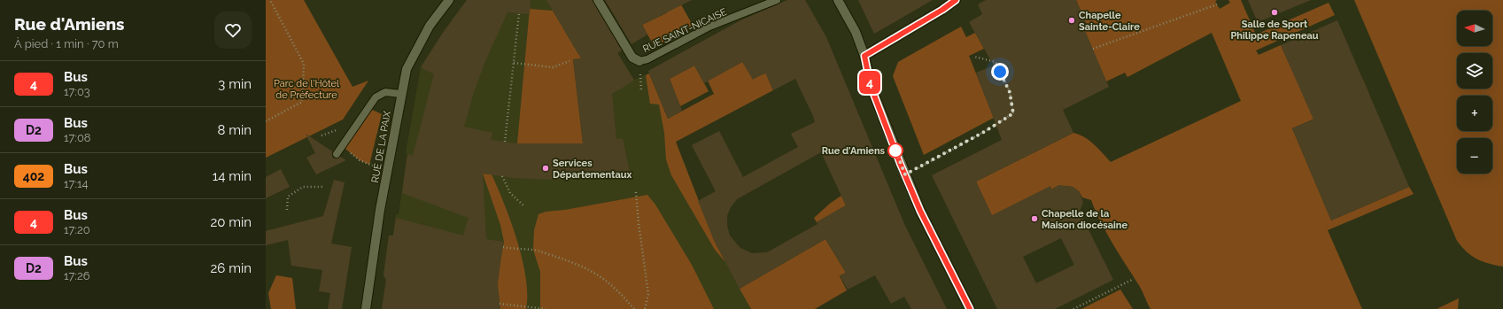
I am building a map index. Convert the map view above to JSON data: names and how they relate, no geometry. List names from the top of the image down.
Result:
{
  "streets": {
    "street": ["RUE DE LA PAIX"],
    "lane": ["RUE SAINT-NICAISE"]
  },
  "parks": ["Parc de l'Hôtel de Préfecture"],
  "places": [
    "Salle de Sport Philippe Rapeneau",
    "Chapelle Sainte-Claire",
    "Rue d'Amiens",
    "Services Départementaux",
    "Chapelle de la Maison diocésaine"
  ],
  "lines": ["bus line 4"],
  "north": "left",
  "page": {
    "heading": ["Rue d'Amiens", "À pied · 1 min · 70 m"],
    "on_map": "4",
    "map_buttons": ["+", "−"],
    "list": [
      {
        "mark": "4",
        "name": "Bus",
        "note": "17:03",
        "value": "3 min"
      },
      {
        "mark": "D2",
        "name": "Bus",
        "note": "17:08",
        "value": "8 min"
      },
      {
        "mark": "402",
        "name": "Bus",
        "note": "17:14",
        "value": "14 min"
      },
      {
        "mark": "4",
        "name": "Bus",
        "note": "17:20",
        "value": "20 min"
      },
      {
        "mark": "D2",
        "name": "Bus",
        "note": "17:26",
        "value": "26 min"
      }
    ]
  }
}
